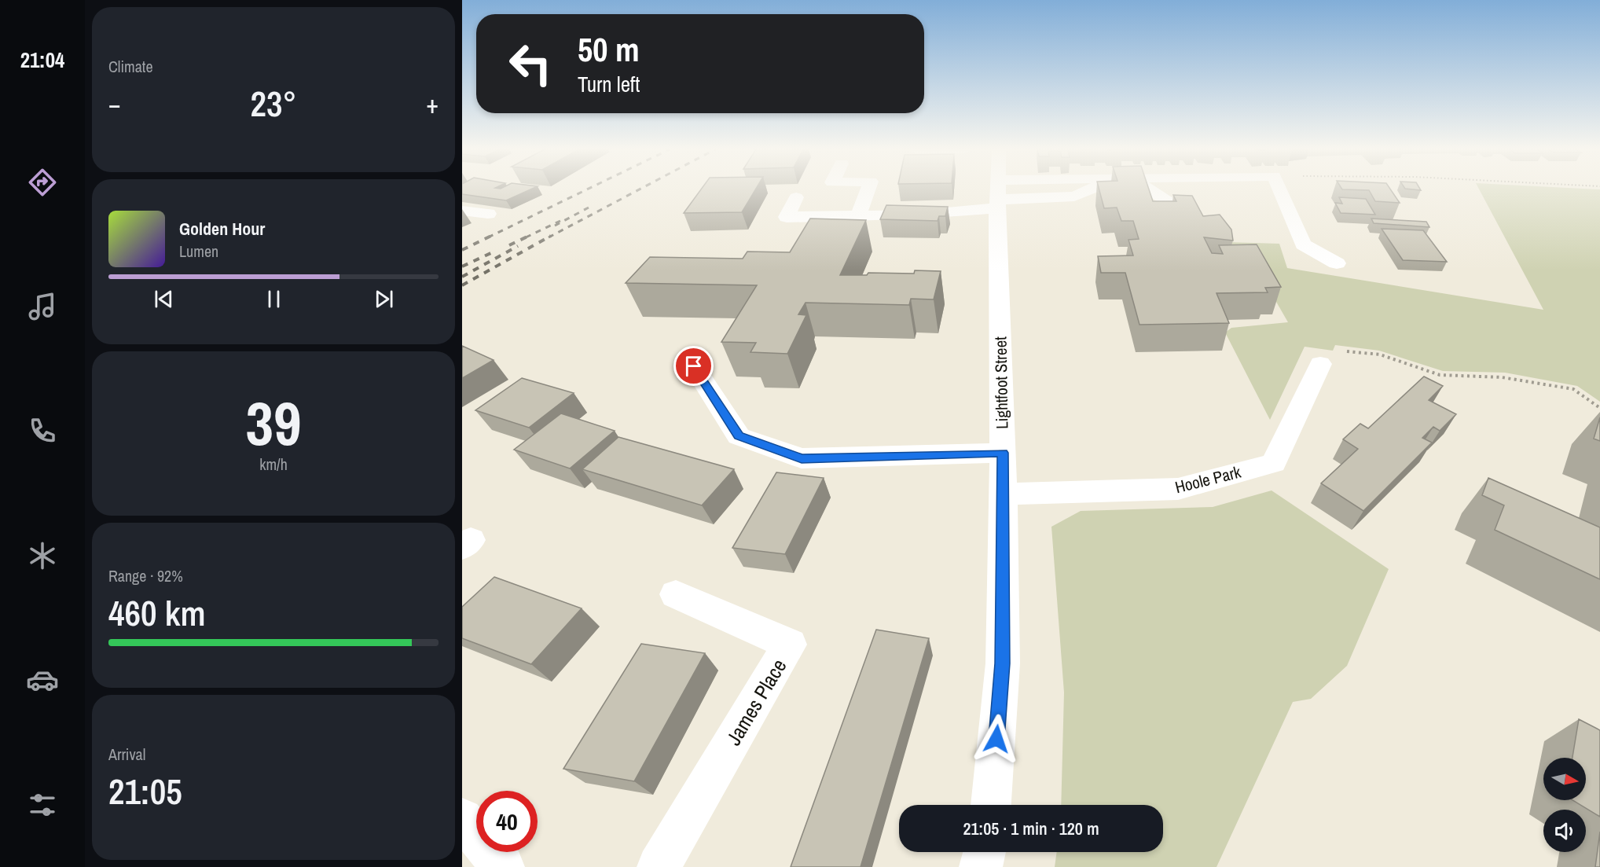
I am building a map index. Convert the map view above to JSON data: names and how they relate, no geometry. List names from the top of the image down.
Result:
{
  "streets": {
    "street": ["Lightfoot Street", "Hoole Park", "James Place"]
  },
  "crossings": [
    ["Lightfoot Street", "Hoole Park"]
  ],
  "north": "right",
  "page": {
    "tabs": "21:04",
    "tile": [
      "Climate",
      ["39", "km/h"],
      ["Range · 92%", "460 km"],
      ["Arrival", "21:05"]
    ],
    "turn": ["50 m", "Turn left"],
    "heat": ["−", "23°", "+"],
    "song": ["Golden Hour", "Lumen"],
    "limit": "40",
    "trip": "21:05 · 1 min · 120 m"
  }
}
